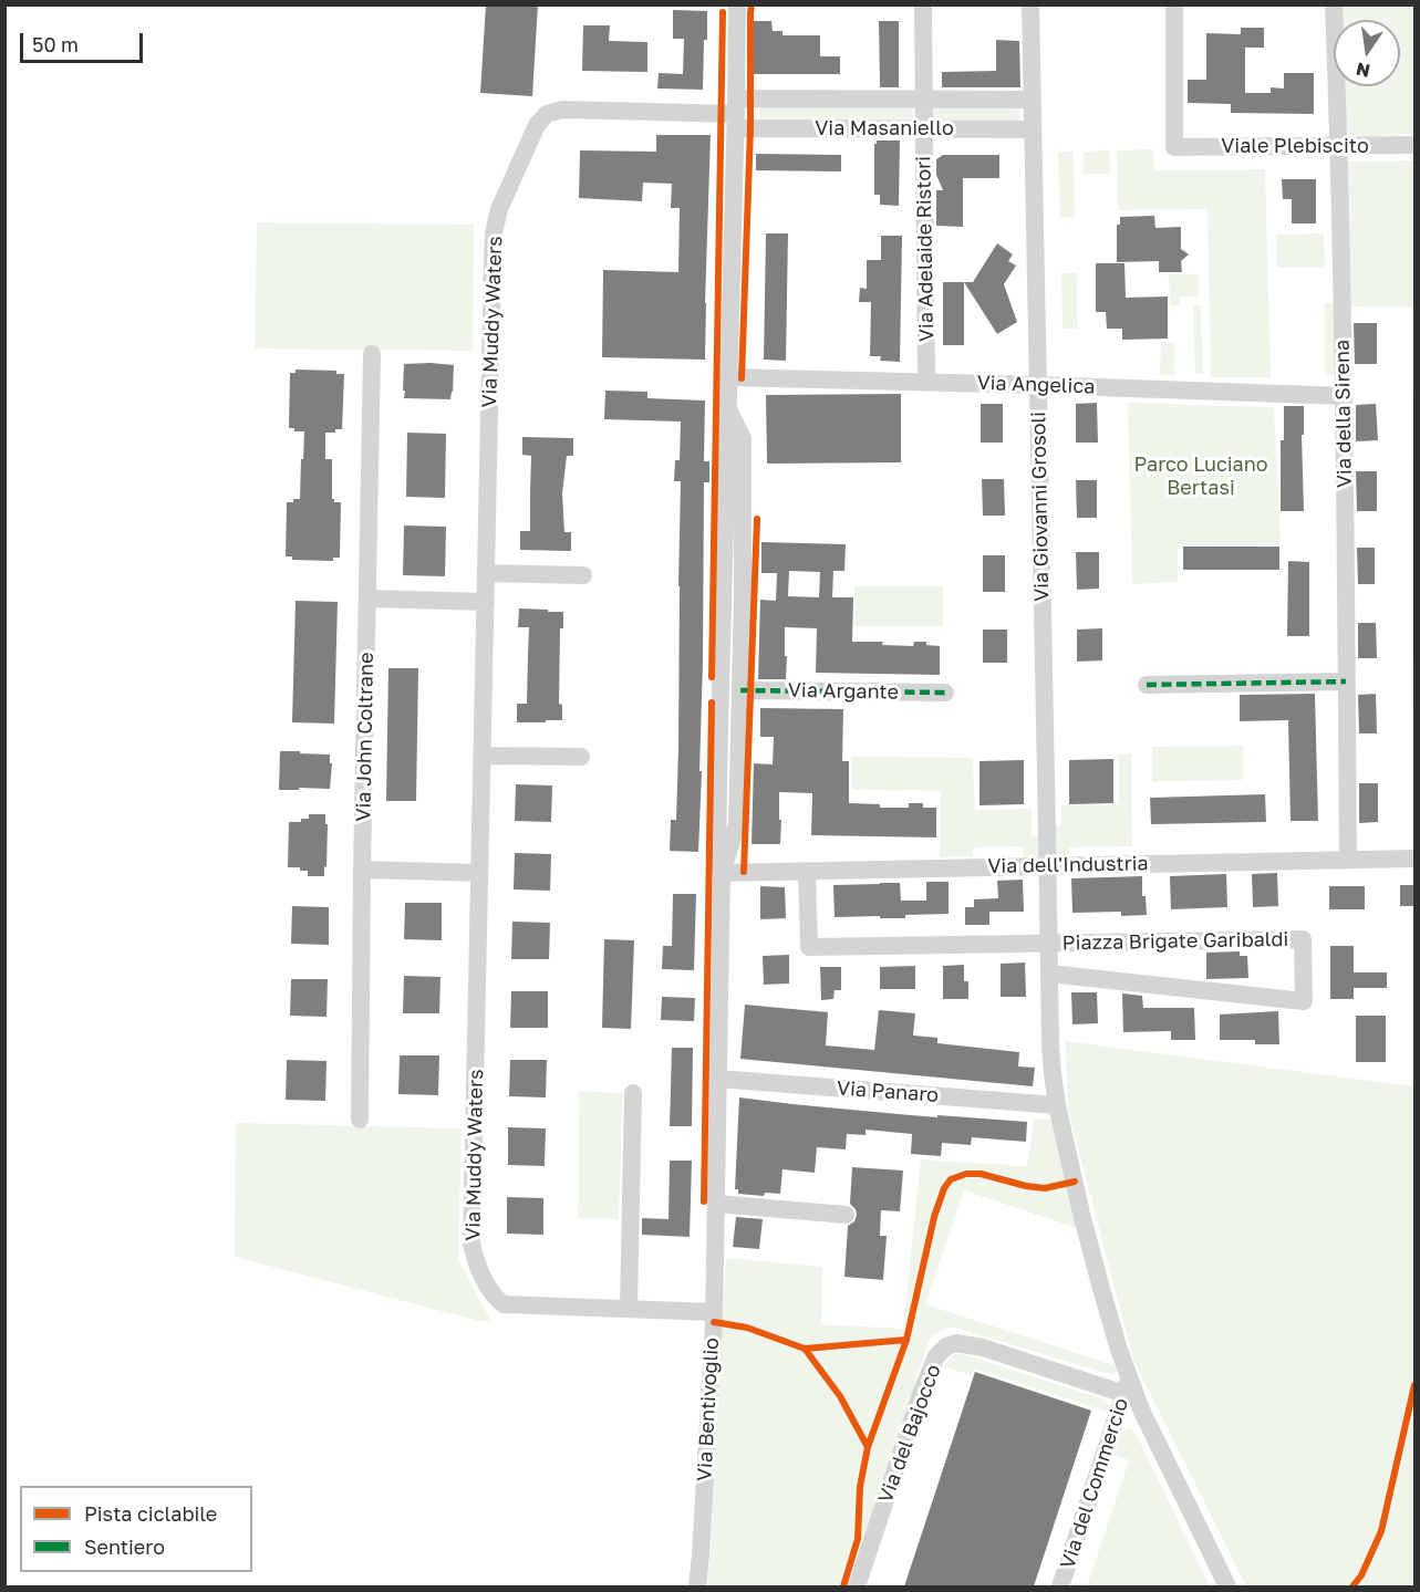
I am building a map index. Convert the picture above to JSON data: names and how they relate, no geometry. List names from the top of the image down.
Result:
{
  "streets": {
    "street": [
      "Via Masaniello",
      "Viale Plebiscito",
      "Via Adelaide Ristori",
      "Via Muddy Waters",
      "Via Angelica",
      "Via della Sirena",
      "Via Giovanni Grosoli",
      "Via Argante",
      "Via John Coltrane",
      "Via dell'Industria",
      "Piazza Brigate Garibaldi",
      "Via Panaro",
      "Via Bentivoglio",
      "Via del Bajocco",
      "Via del Commercio"
    ]
  },
  "crossings": [
    ["Via Masaniello", "Via Adelaide Ristori"],
    ["Via Masaniello", "Via Muddy Waters"],
    ["Via Masaniello", "Via Giovanni Grosoli"],
    ["Via Masaniello", "Via Bentivoglio"],
    ["Viale Plebiscito", "Via della Sirena"],
    ["Via Adelaide Ristori", "Via Angelica"],
    ["Via Muddy Waters", "Via Bentivoglio"],
    ["Via Angelica", "Via della Sirena"],
    ["Via Angelica", "Via Giovanni Grosoli"],
    ["Via Angelica", "Via Bentivoglio"],
    ["Via della Sirena", "Via dell'Industria"],
    ["Via Giovanni Grosoli", "Via dell'Industria"],
    ["Via Giovanni Grosoli", "Piazza Brigate Garibaldi"],
    ["Via Giovanni Grosoli", "Via Panaro"],
    ["Via Giovanni Grosoli", "Via del Bajocco"],
    ["Via Giovanni Grosoli", "Via del Commercio"],
    ["Via Argante", "Via Bentivoglio"],
    ["Via dell'Industria", "Via Bentivoglio"],
    ["Via Panaro", "Via Bentivoglio"],
    ["Via del Bajocco", "Via del Commercio"]
  ],
  "parks": ["Parco Luciano Bertasi"],
  "legend": ["Pista ciclabile", "Sentiero"],
  "scale_bar": "50 m",
  "north": "bottom"
}
